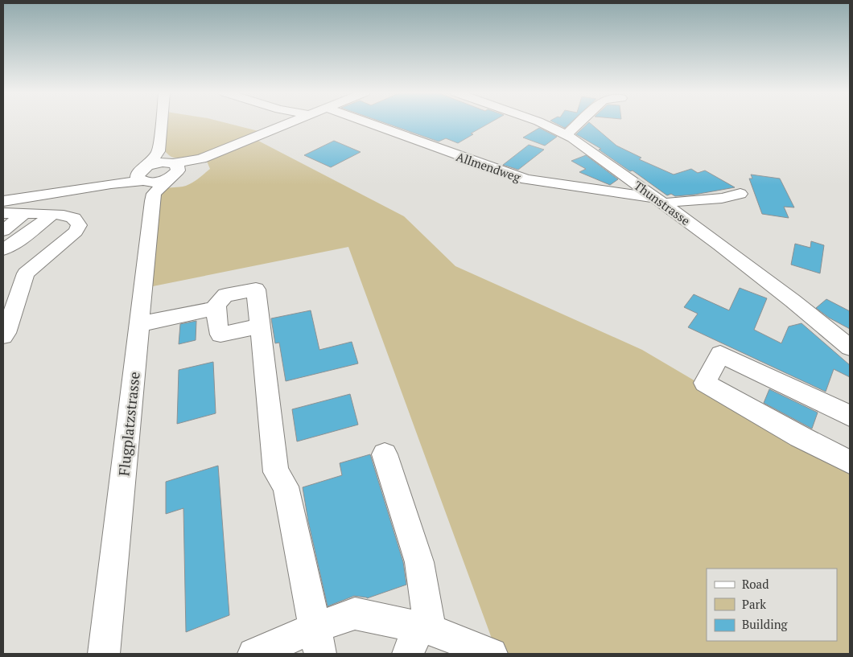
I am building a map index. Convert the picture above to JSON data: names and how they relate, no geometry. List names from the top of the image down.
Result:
{
  "streets": {
    "street": ["Allmendweg", "Thunstrasse", "Flugplatzstrasse"]
  },
  "crossings": [
    ["Allmendweg", "Thunstrasse"]
  ],
  "legend": ["Road", "Park", "Building"]
}
